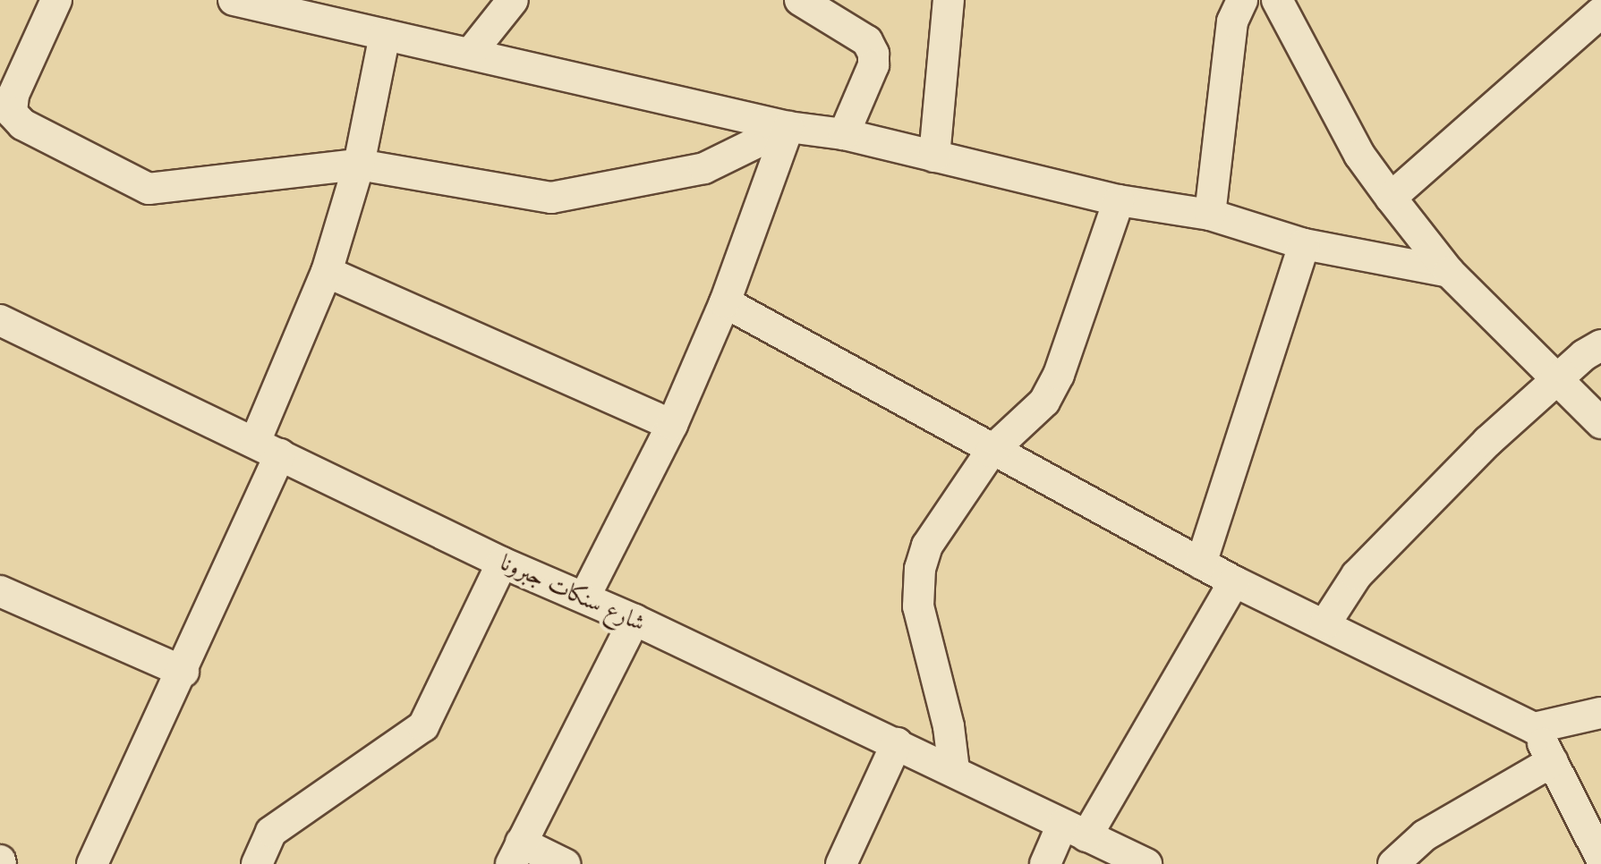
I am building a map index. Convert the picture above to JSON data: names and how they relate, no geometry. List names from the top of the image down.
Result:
{
  "streets": {
    "street": ["شارع سنكات جبرونا"]
  }
}
